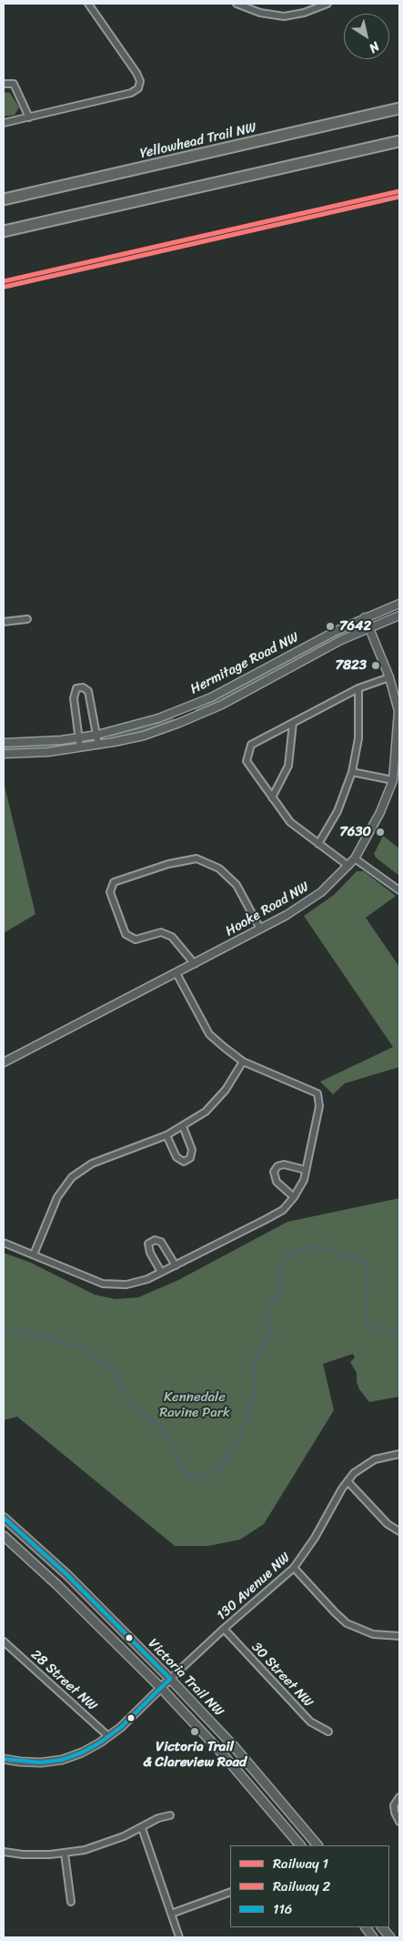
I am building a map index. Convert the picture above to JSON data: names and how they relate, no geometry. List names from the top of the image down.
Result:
{
  "streets": {
    "highway": ["Yellowhead Trail NW"],
    "main road": ["Victoria Trail NW"],
    "street": [
      "Hermitage Road NW",
      "Hooke Road NW",
      "130 Avenue NW",
      "30 Street NW",
      "28 Street NW"
    ]
  },
  "crossings": [
    ["Hermitage Road NW", "Hooke Road NW"],
    ["130 Avenue NW", "30 Street NW"],
    ["130 Avenue NW", "Victoria Trail NW"]
  ],
  "parks": ["Kennedale Ravine Park"],
  "places": [
    "7642",
    "7823",
    "7630",
    "Victoria Trail & Clareview Road"
  ],
  "lines": ["rail line 1", "rail line 2", "transit line 116"],
  "legend": ["Railway 1", "Railway 2", "116"],
  "north": "bottom right"
}
